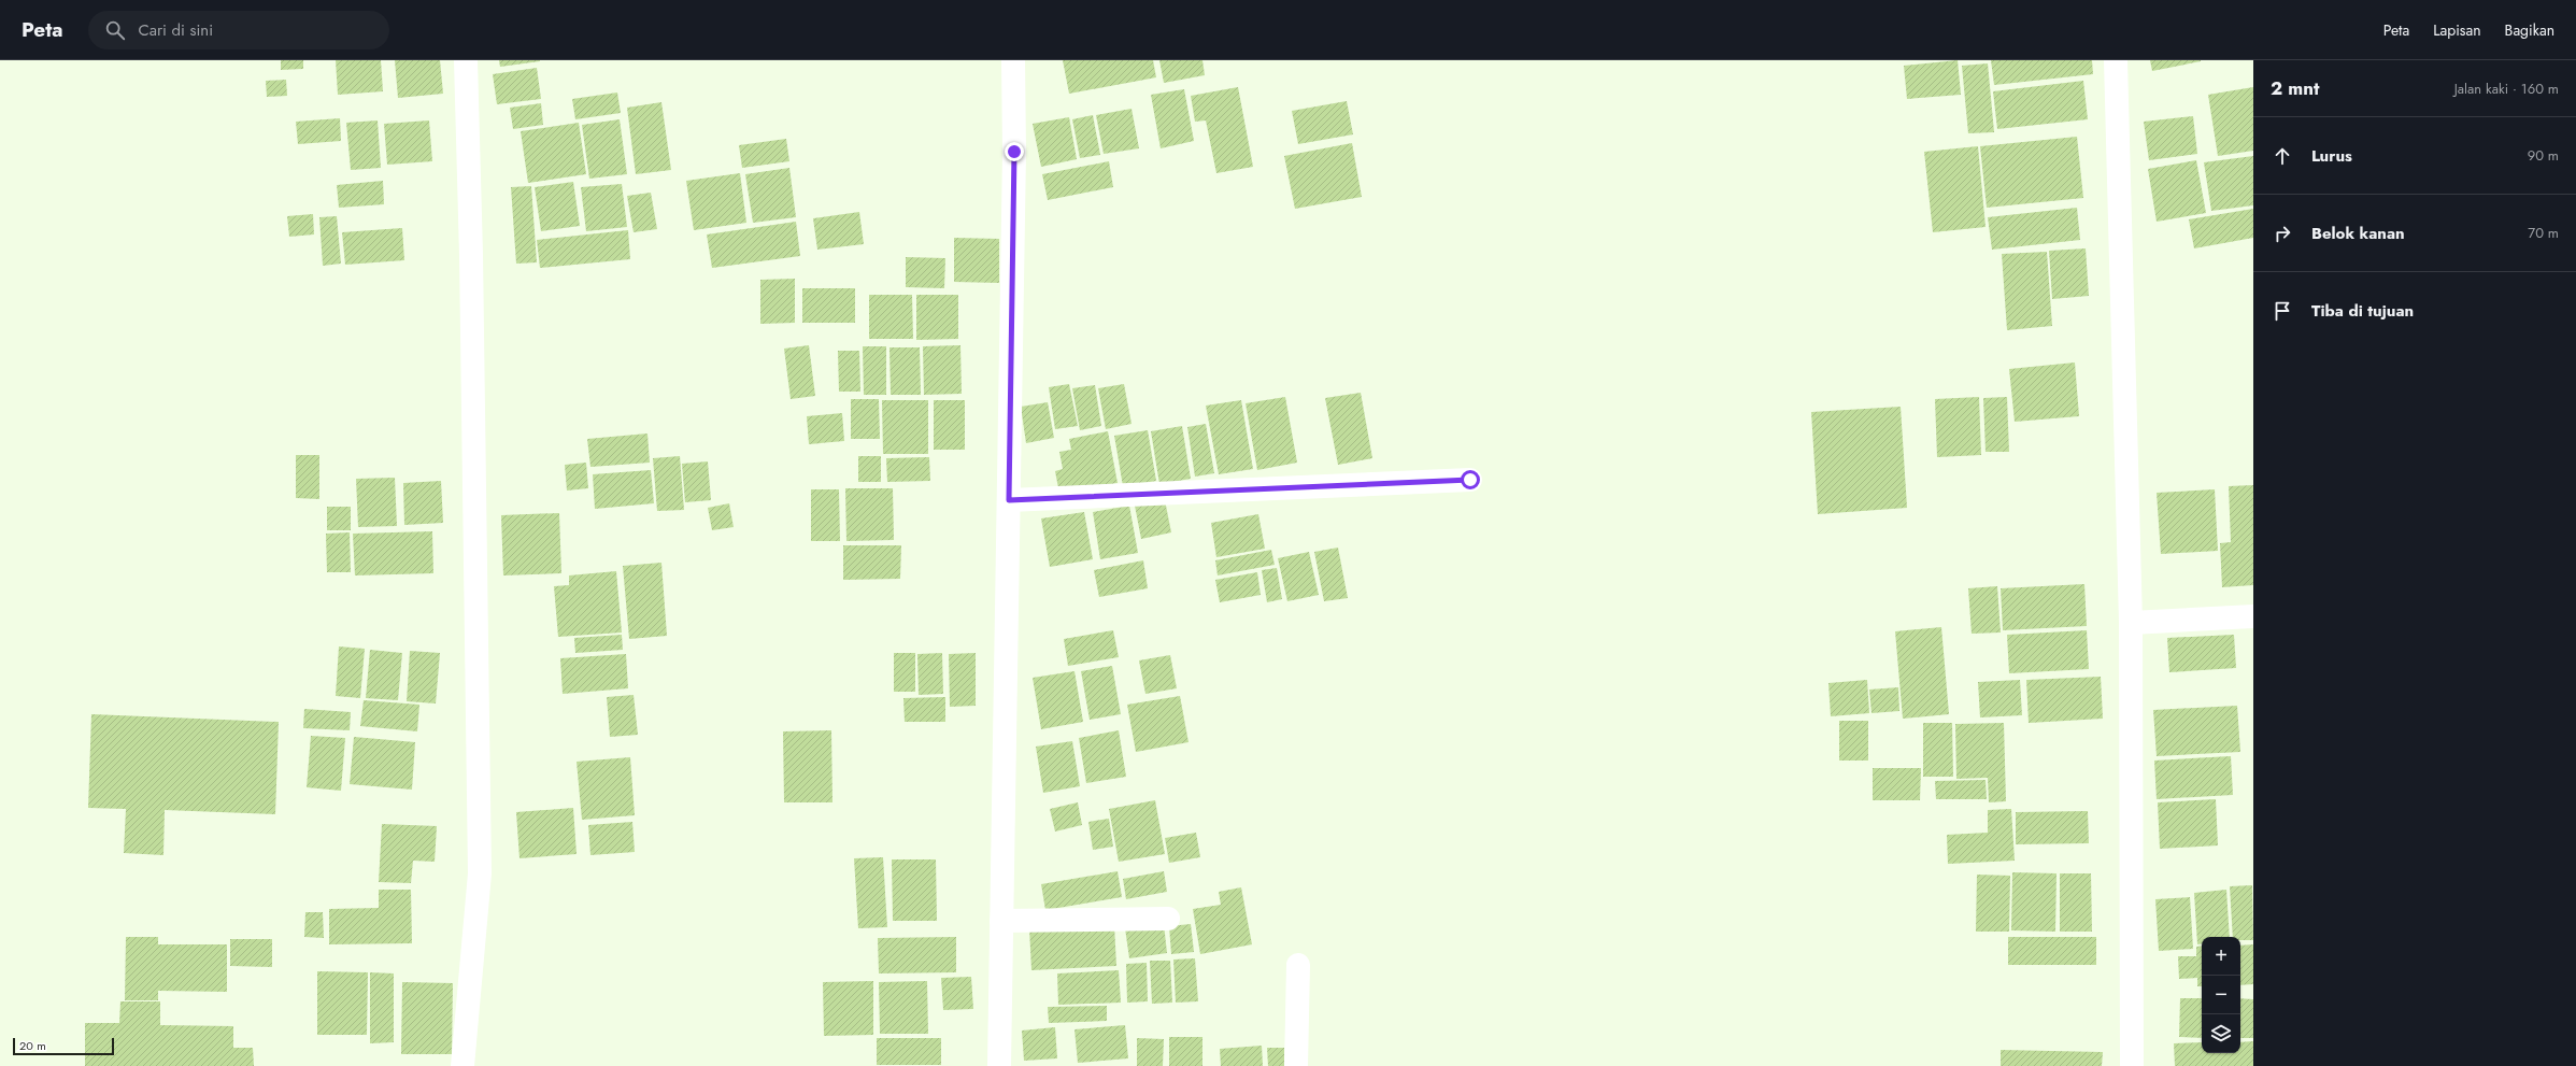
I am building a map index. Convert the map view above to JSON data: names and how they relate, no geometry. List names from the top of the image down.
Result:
{
  "scale_bar": "20 m",
  "page": {
    "header": "Peta",
    "search": "Cari di sini",
    "nav": ["Peta", "Lapisan", "Bagikan"],
    "heading": ["2 mnt", "Jalan kaki · 160 m"],
    "list": [
      ["Lurus", "90 m"],
      ["Belok kanan", "70 m"],
      "Tiba di tujuan"
    ],
    "map_buttons": ["+", "−"],
    "scale": "20 m"
  }
}
